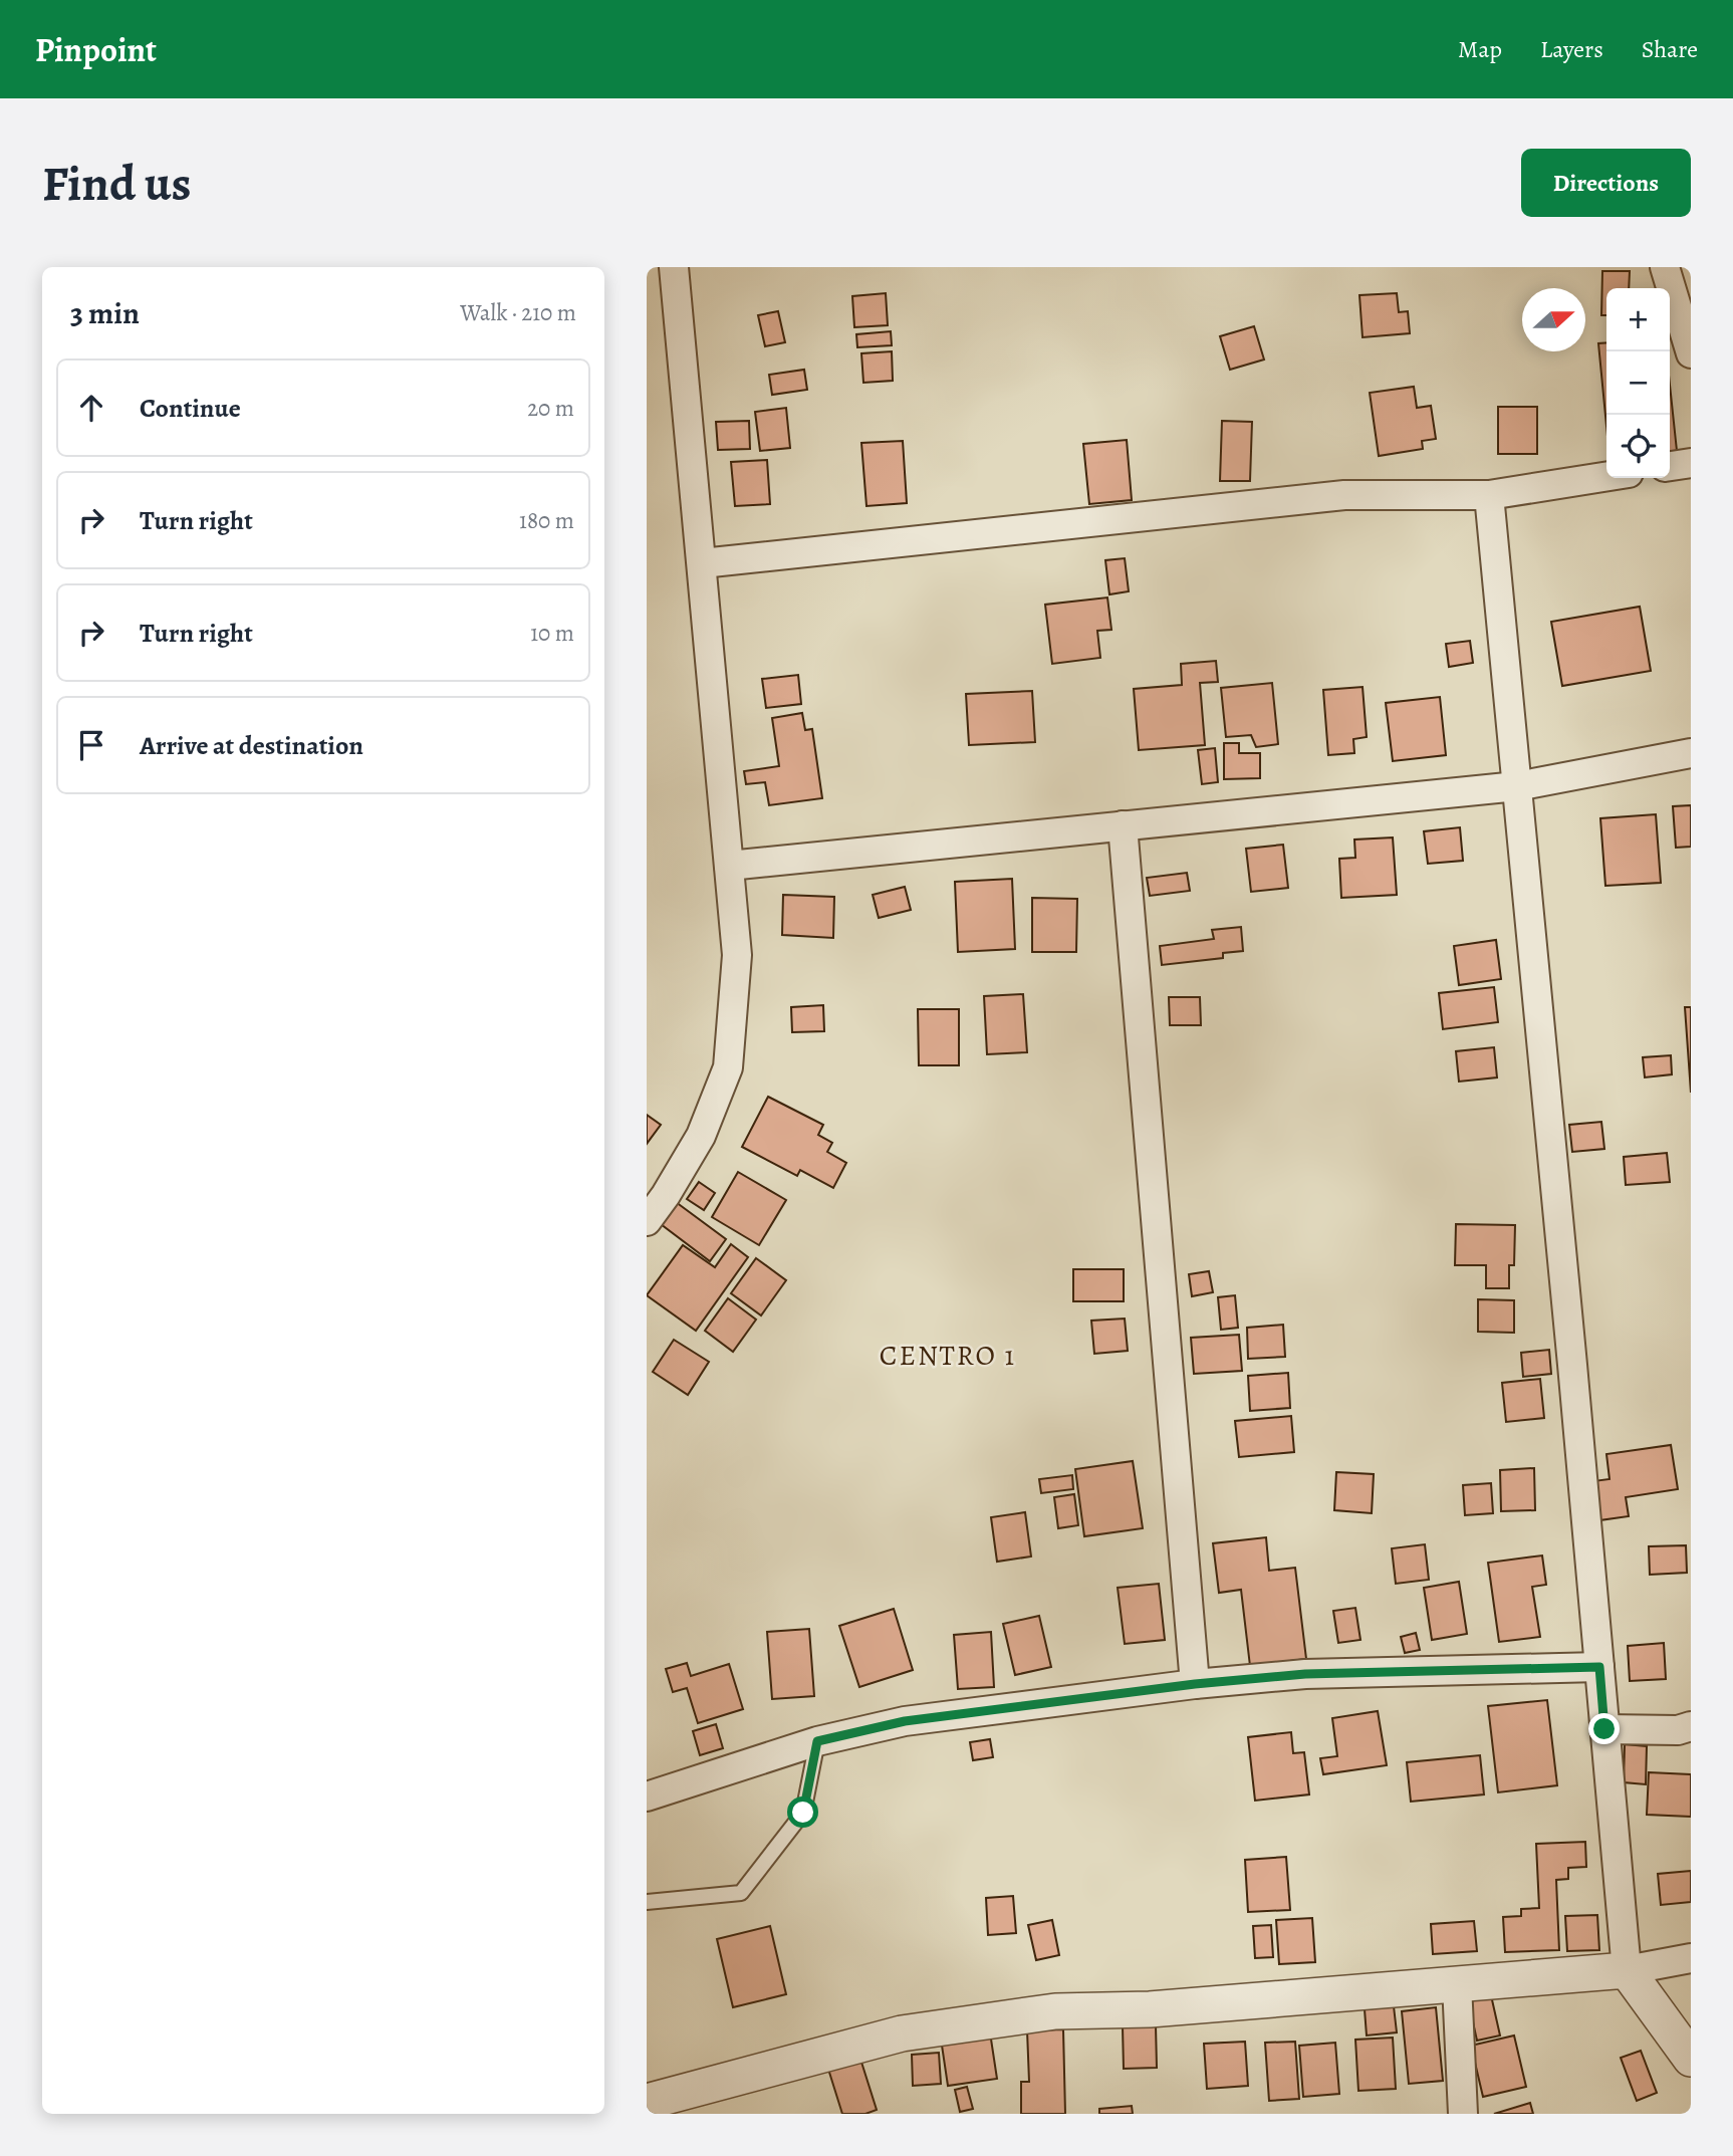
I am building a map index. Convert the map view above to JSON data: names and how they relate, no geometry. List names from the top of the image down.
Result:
{
  "districts": ["CENTRO 1"],
  "north": "right",
  "page": {
    "header": "Pinpoint",
    "nav": ["Map", "Layers", "Share"],
    "buttons": "Directions",
    "title": "Find us",
    "heading": ["3 min", "Walk · 210 m"],
    "map_buttons": ["+", "−"],
    "list": [
      ["Continue", "20 m"],
      ["Turn right", "180 m"],
      ["Turn right", "10 m"],
      "Arrive at destination"
    ]
  }
}
